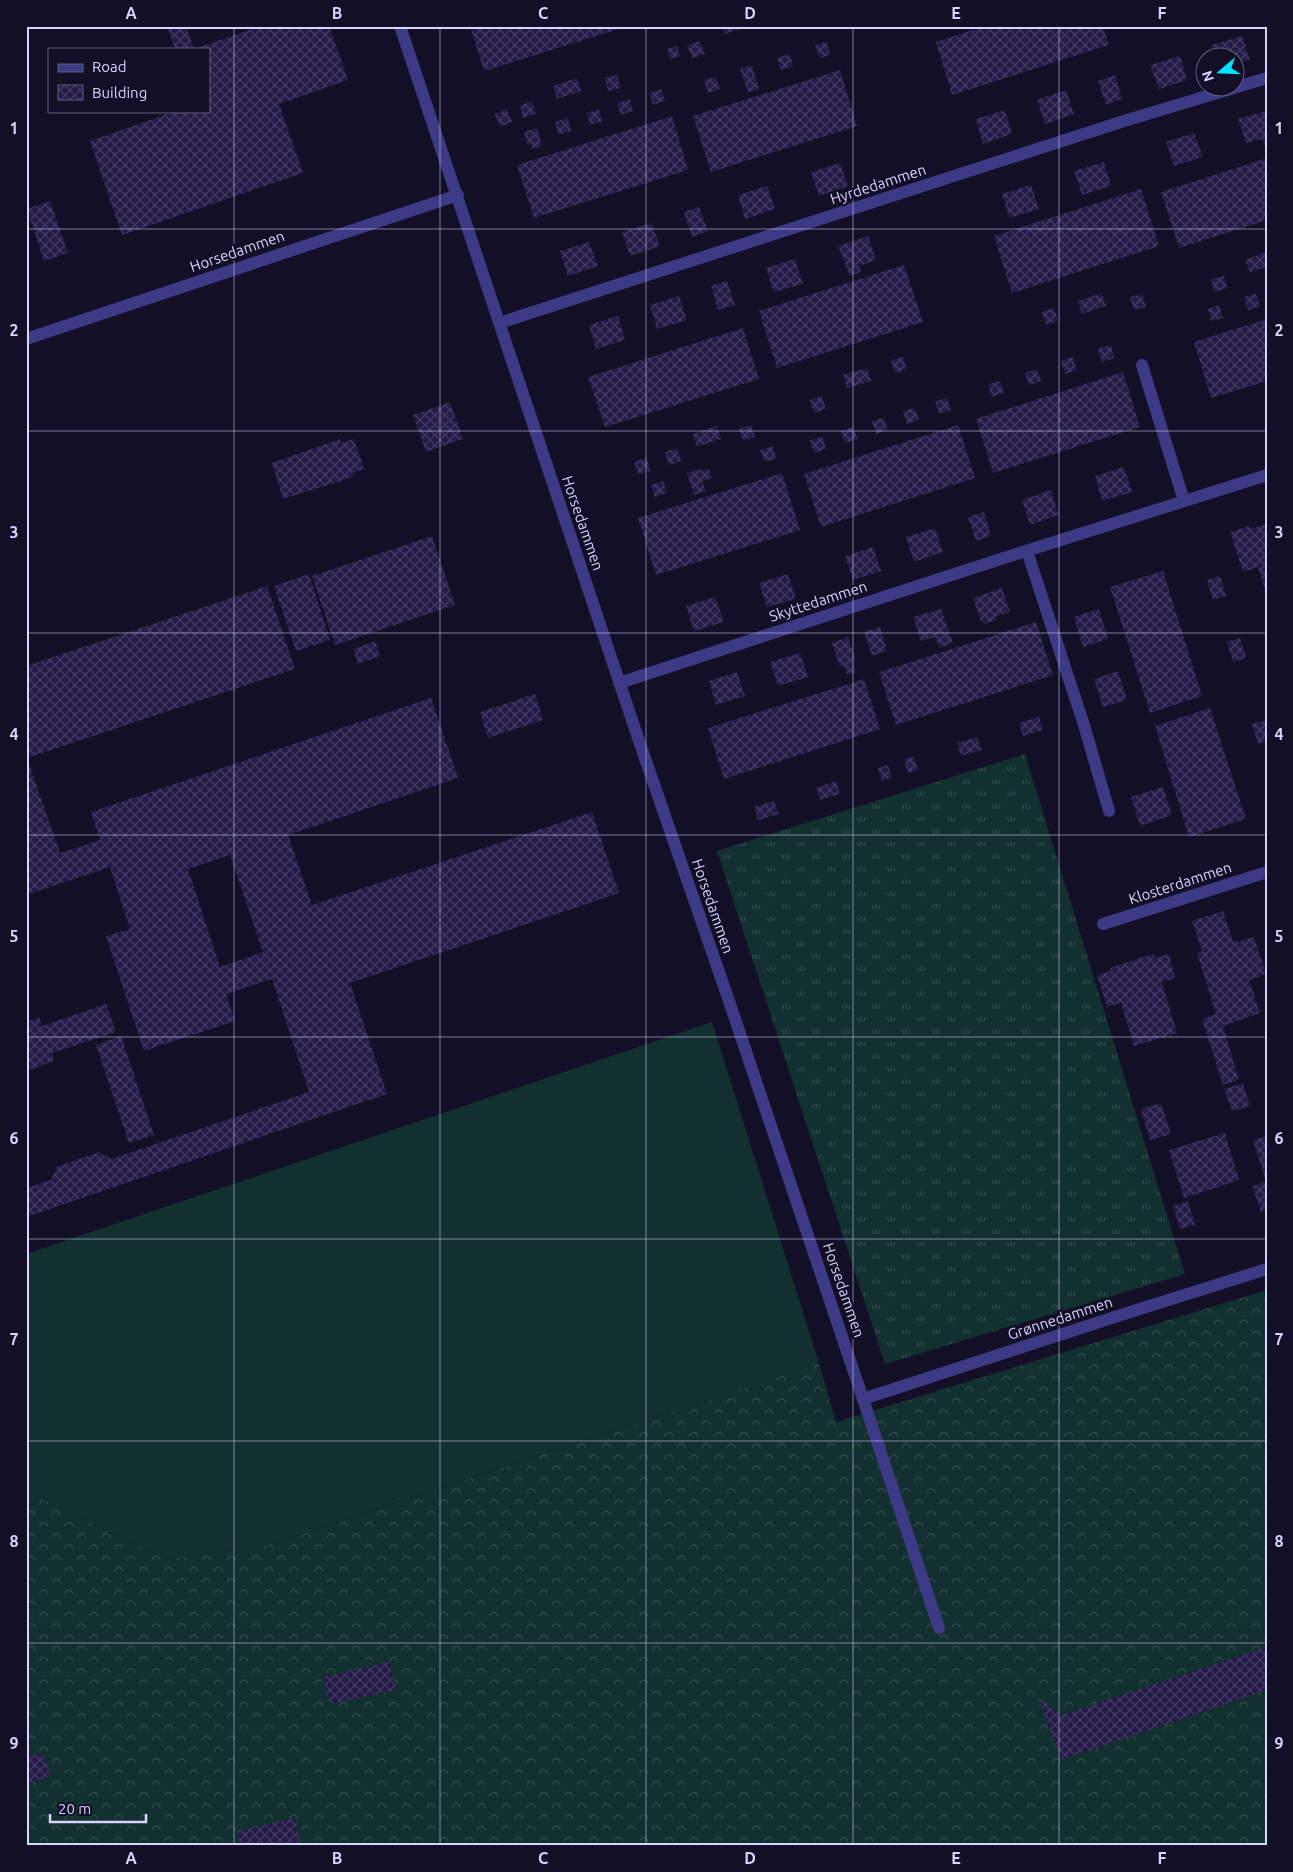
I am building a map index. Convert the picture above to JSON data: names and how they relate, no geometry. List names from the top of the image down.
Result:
{
  "streets": {
    "street": [
      "Hyrdedammen",
      "Horsedammen",
      "Skyttedammen",
      "Klosterdammen",
      "Grønnedammen"
    ]
  },
  "crossings": [
    ["Hyrdedammen", "Horsedammen"],
    ["Horsedammen", "Skyttedammen"],
    ["Horsedammen", "Grønnedammen"]
  ],
  "legend": ["Road", "Building"],
  "scale_bar": "20 m",
  "north": "left",
  "grid": {
    "columns": [
      "A",
      "B",
      "C",
      "D",
      "E",
      "F"
    ],
    "rows": [
      "1",
      "2",
      "3",
      "4",
      "5",
      "6",
      "7",
      "8",
      "9"
    ]
  }
}
